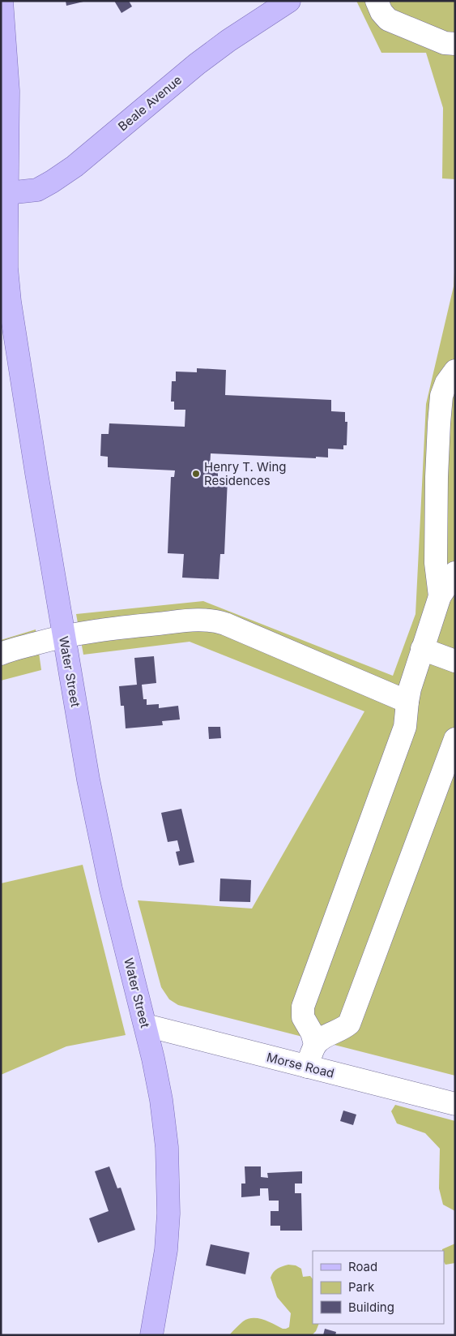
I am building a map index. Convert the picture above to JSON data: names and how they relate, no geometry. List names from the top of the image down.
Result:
{
  "streets": {
    "main road": ["Beale Avenue", "Water Street"],
    "street": ["Morse Road"]
  },
  "crossings": [
    ["Beale Avenue", "Water Street"],
    ["Water Street", "Morse Road"]
  ],
  "places": ["Henry T. Wing Residences"],
  "legend": ["Road", "Park", "Building"]
}
